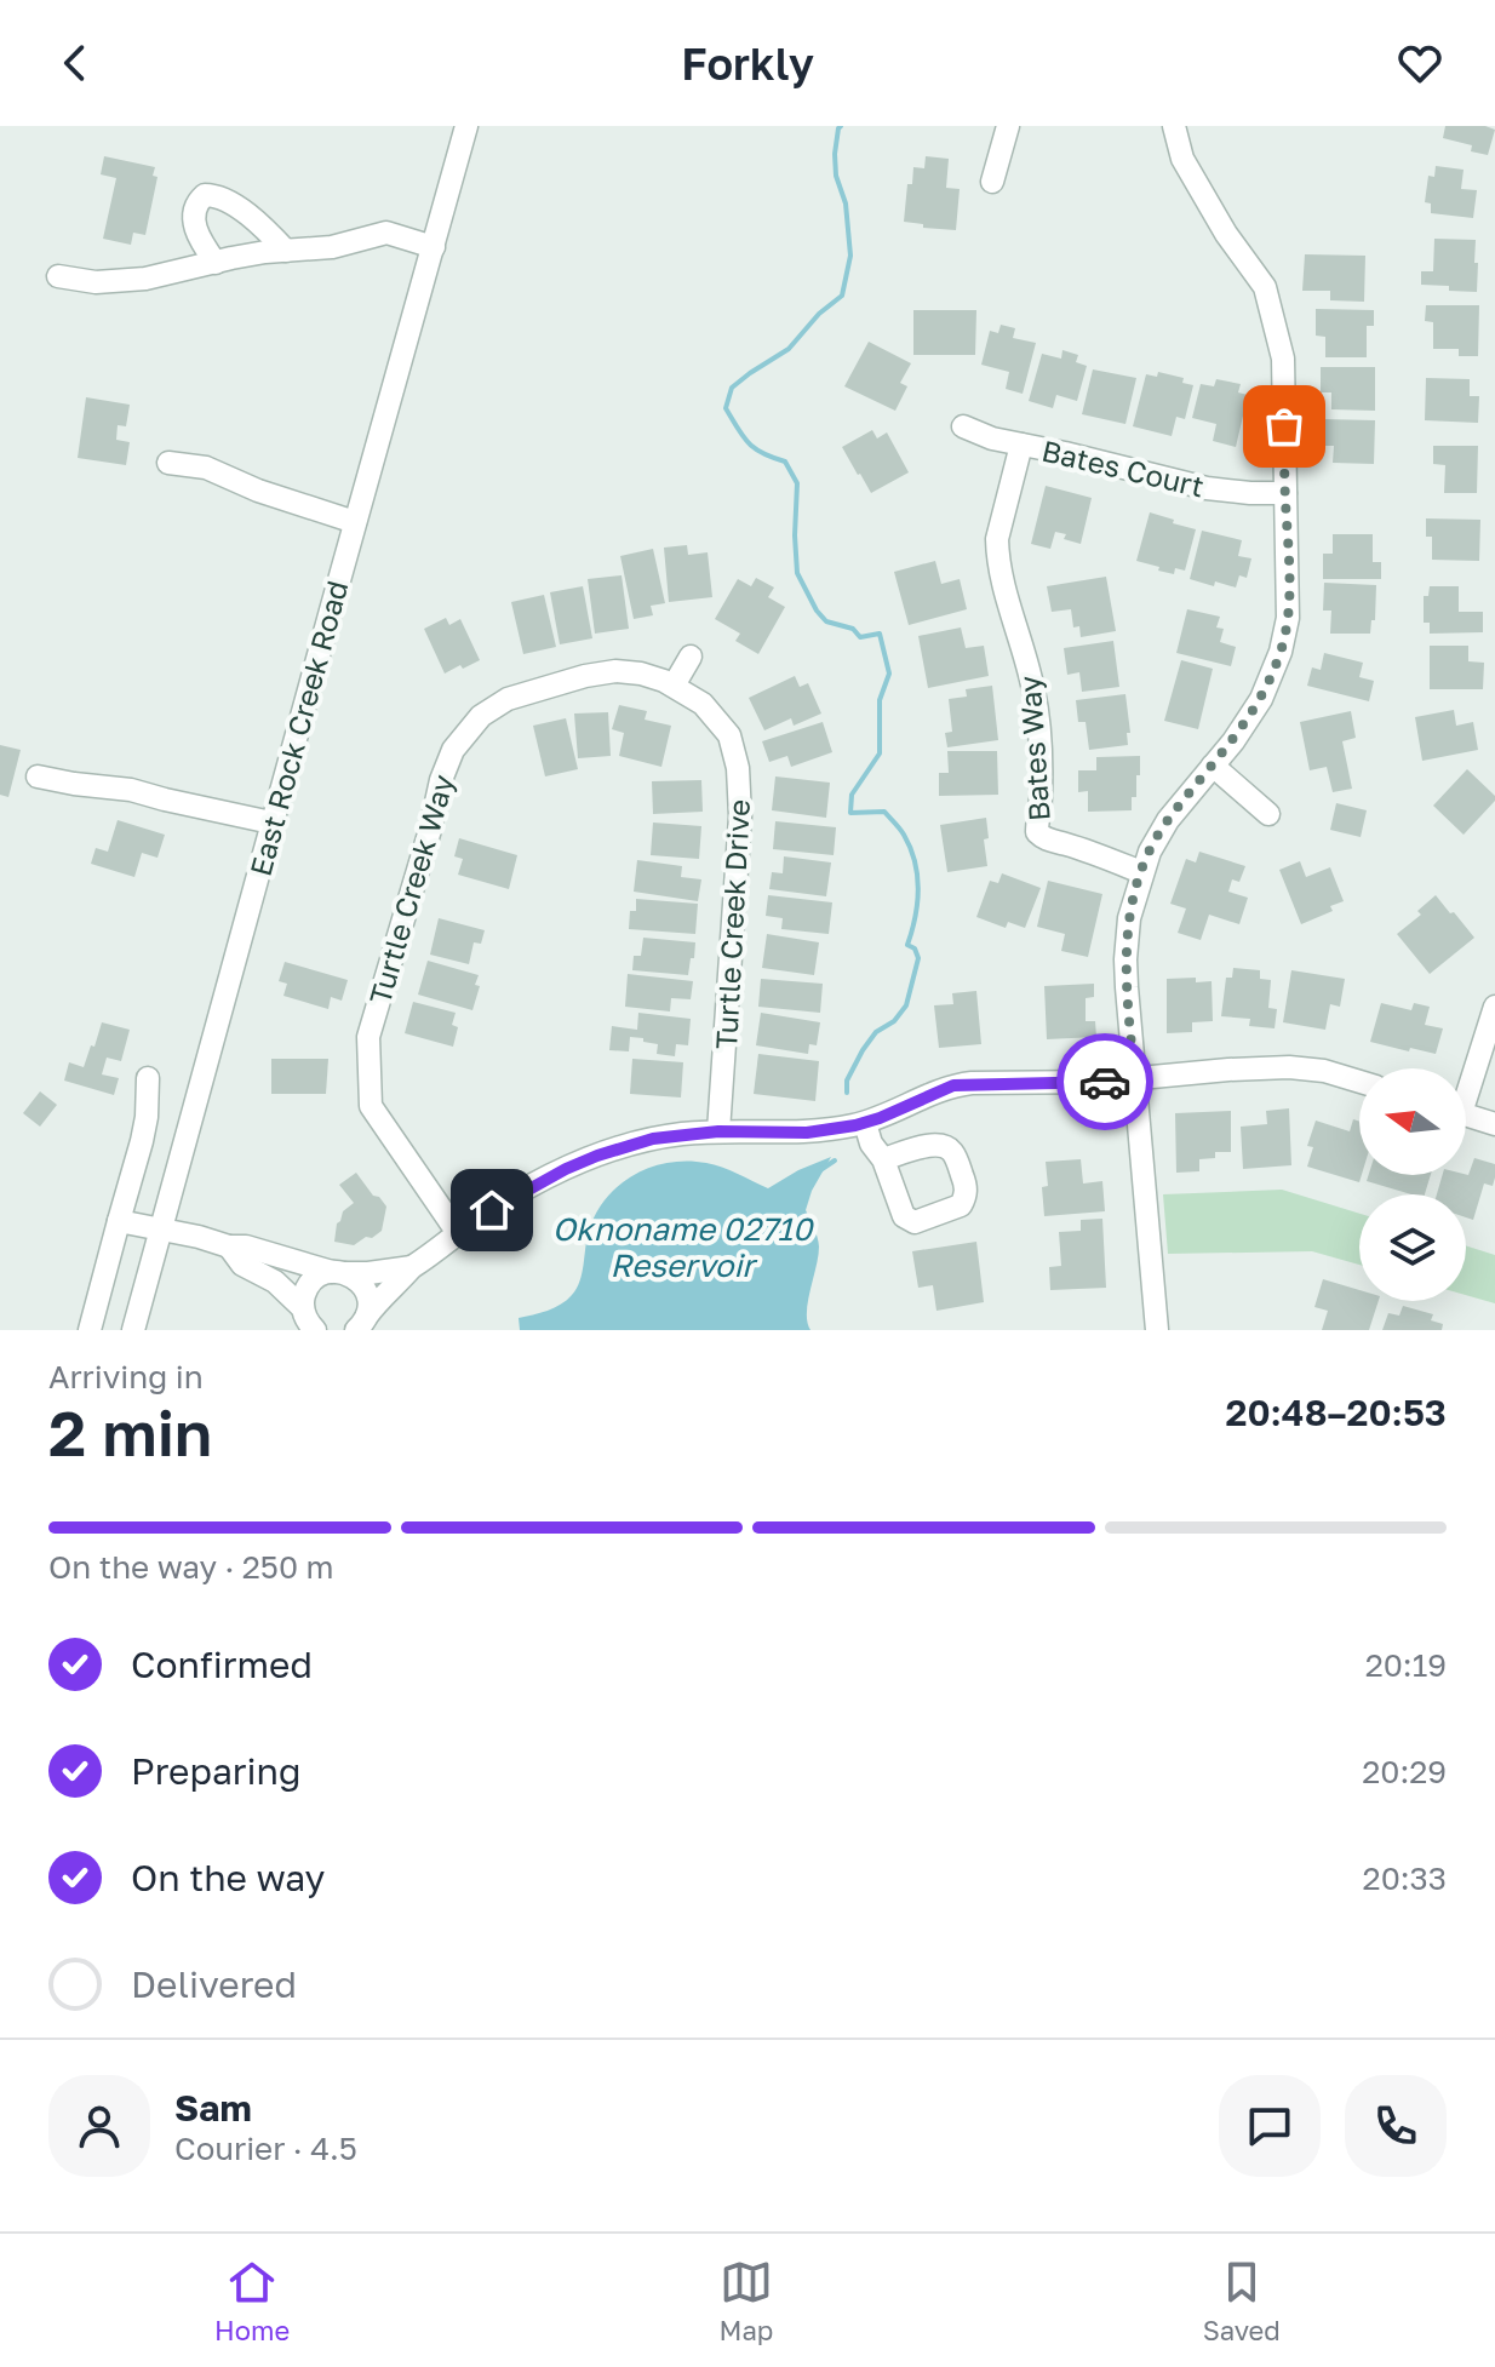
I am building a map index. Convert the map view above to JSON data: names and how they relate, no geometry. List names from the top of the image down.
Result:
{
  "streets": {
    "street": [
      "Bates Court",
      "East Rock Creek Road",
      "Bates Way",
      "Turtle Creek Way",
      "Turtle Creek Drive"
    ]
  },
  "crossings": [
    ["Bates Court", "Bates Way"],
    ["Turtle Creek Way", "Turtle Creek Drive"]
  ],
  "water": ["Oknoname 02710 Reservoir"],
  "north": "left",
  "page": {
    "header": "Forkly",
    "heading": ["2 min", "Arriving in", "20:48–20:53"],
    "panel": ["Sam", "Courier · 4.5"],
    "bar": "On the way · 250 m",
    "list": [
      ["Confirmed", "20:19"],
      ["Preparing", "20:29"],
      ["On the way", "20:33"],
      "Delivered"
    ],
    "tabs": ["Home", "Map", "Saved"]
  }
}
